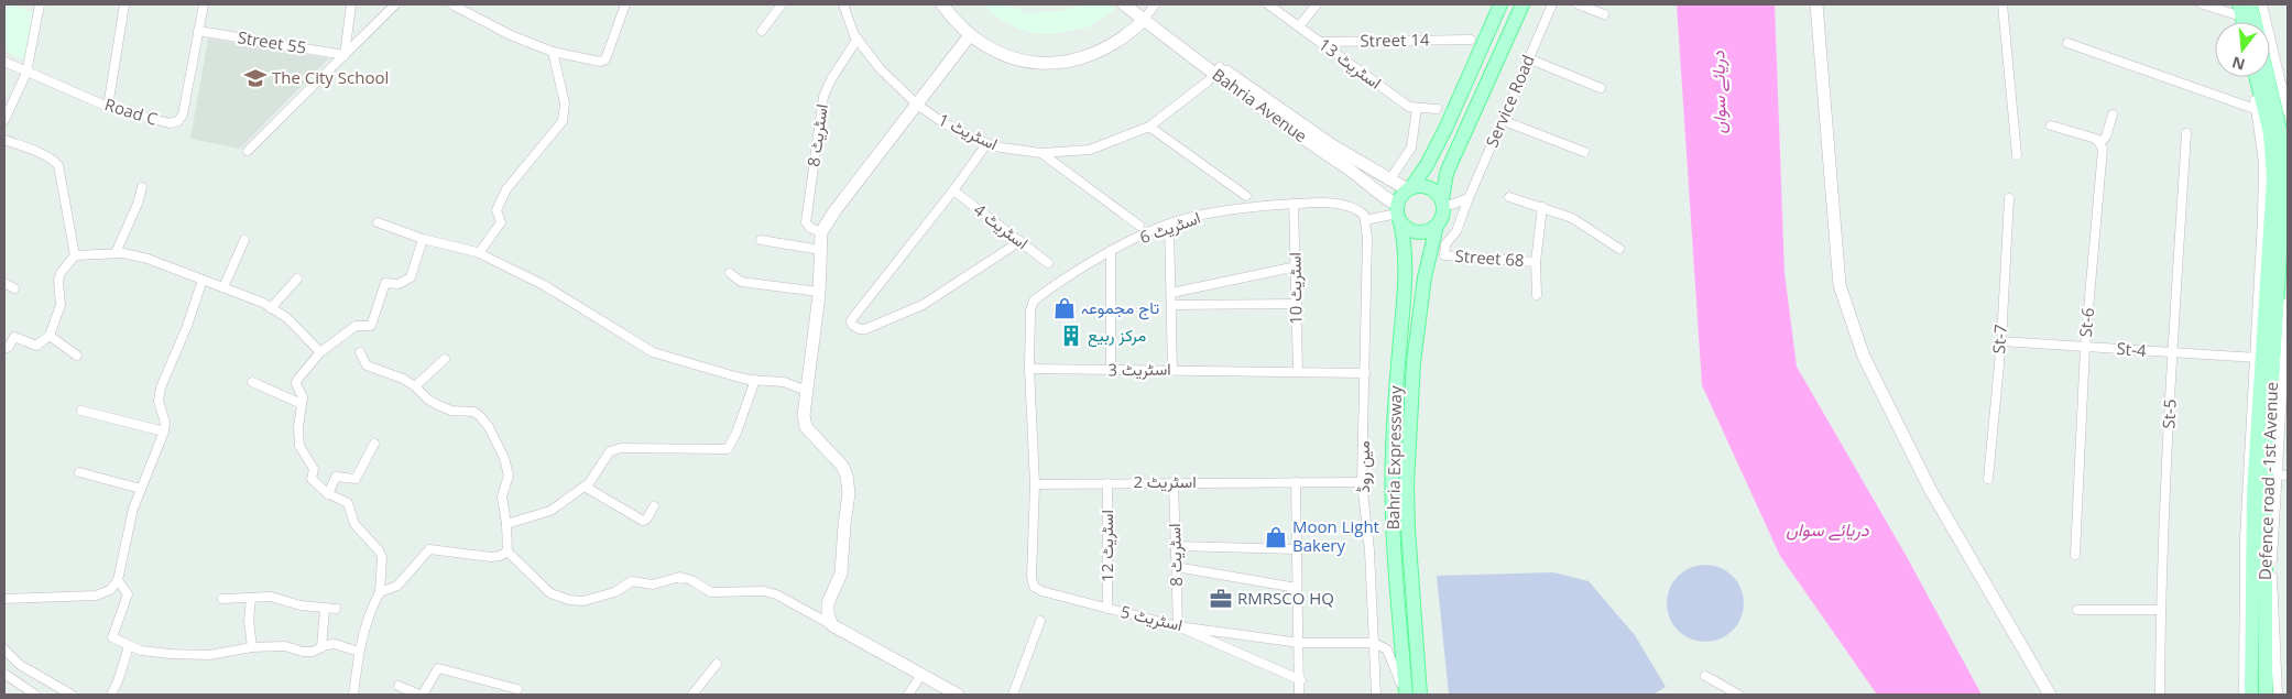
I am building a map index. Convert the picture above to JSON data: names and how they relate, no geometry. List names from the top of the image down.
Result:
{
  "streets": {
    "main road": ["Bahria Expressway", "Defence road -1st Avenue"],
    "street": [
      "Street 14",
      "Street 55",
      "اسٹریٹ 13",
      "Service Road",
      "Bahria Avenue",
      "Road C",
      "اسٹریٹ 1",
      "اسٹریٹ 8",
      "اسٹریٹ 4",
      "اسٹریٹ 6",
      "Street 68",
      "اسٹریٹ 10",
      "St-6",
      "St-7",
      "St-4",
      "اسٹریٹ 3",
      "St-5",
      "مین روڈ",
      "اسٹریٹ 2",
      "اسٹریٹ 12",
      "اسٹریٹ 5"
    ]
  },
  "crossings": [
    ["Street 14", "اسٹریٹ 13"],
    ["Street 55", "Road C"],
    ["Service Road", "Street 68"],
    ["Bahria Avenue", "اسٹریٹ 1"],
    ["Bahria Avenue", "Bahria Expressway"],
    ["اسٹریٹ 1", "اسٹریٹ 8"],
    ["اسٹریٹ 8", "اسٹریٹ 2"],
    ["اسٹریٹ 8", "اسٹریٹ 5"],
    ["اسٹریٹ 6", "اسٹریٹ 10"],
    ["اسٹریٹ 6", "اسٹریٹ 3"],
    ["اسٹریٹ 6", "مین روڈ"],
    ["اسٹریٹ 10", "اسٹریٹ 3"],
    ["St-6", "St-4"],
    ["St-7", "St-4"],
    ["St-4", "St-5"],
    ["اسٹریٹ 3", "مین روڈ"],
    ["مین روڈ", "اسٹریٹ 2"],
    ["مین روڈ", "اسٹریٹ 5"],
    ["اسٹریٹ 2", "اسٹریٹ 12"],
    ["اسٹریٹ 2", "اسٹریٹ 5"],
    ["اسٹریٹ 12", "اسٹریٹ 5"]
  ],
  "water": ["دریائے سواں"],
  "places": {
    "school or university": ["The City School"],
    "shop": ["تاج مجموعہ", "Moon Light Bakery"],
    "building": ["مرکز ربیع"],
    "office": ["RMRSCO HQ"]
  },
  "north": "bottom"
}
